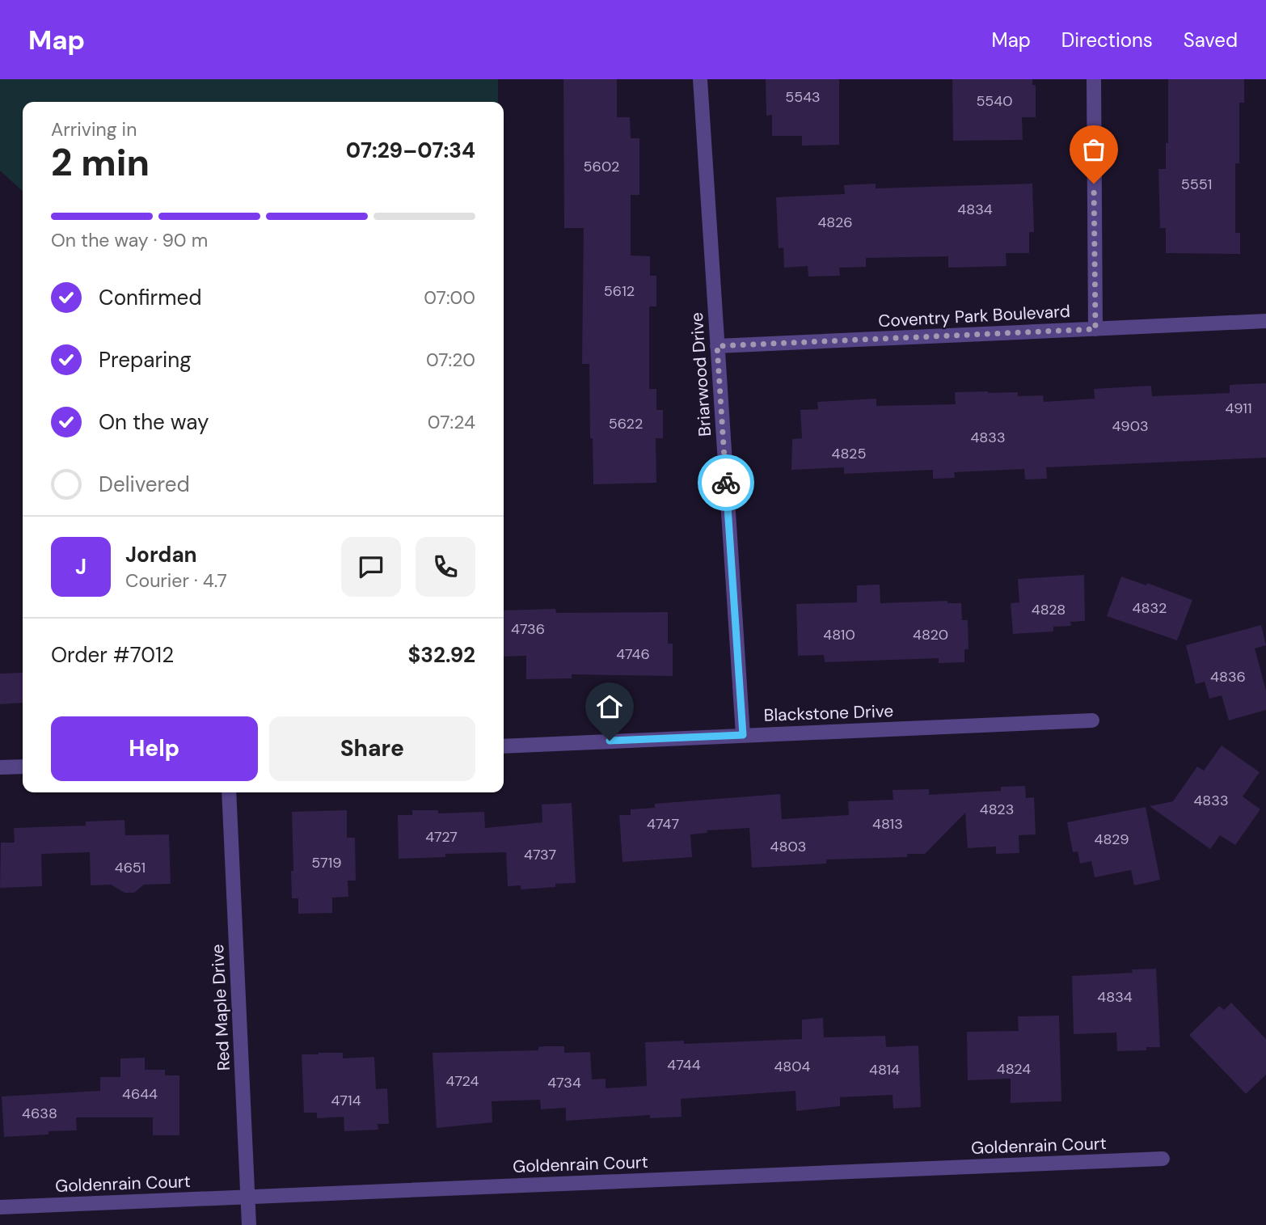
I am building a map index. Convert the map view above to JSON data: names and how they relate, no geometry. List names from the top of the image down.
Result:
{
  "streets": {
    "street": [
      "Coventry Park Boulevard",
      "Briarwood Drive",
      "Blackstone Drive",
      "Red Maple Drive",
      "Goldenrain Court"
    ]
  },
  "crossings": [
    ["Coventry Park Boulevard", "Briarwood Drive"],
    ["Briarwood Drive", "Blackstone Drive"],
    ["Red Maple Drive", "Goldenrain Court"]
  ],
  "house_numbers": [
    "5543",
    "5540",
    "5602",
    "5551",
    "4834",
    "4826",
    "5612",
    "4911",
    "5622",
    "4903",
    "4833",
    "4825",
    "4832",
    "4828",
    "4736",
    "4810",
    "4820",
    "4746",
    "4836",
    "4833",
    "4823",
    "4747",
    "4813",
    "4727",
    "4829",
    "4803",
    "4737",
    "5719",
    "4651",
    "4834",
    "4744",
    "4804",
    "4824",
    "4814",
    "4724",
    "4734",
    "4644",
    "4714",
    "4638"
  ],
  "page": {
    "header": "Map",
    "nav": ["Map", "Directions", "Saved"],
    "heading": ["2 min", "Arriving in", "07:29–07:34"],
    "panel": [
      "Jordan",
      "Courier · 4.7",
      "Order #7012",
      "$32.92"
    ],
    "bar": "On the way · 90 m",
    "list": [
      ["Confirmed", "07:00"],
      ["Preparing", "07:20"],
      ["On the way", "07:24"],
      "Delivered"
    ],
    "round": "J",
    "buttons": ["Help", "Share"]
  }
}
